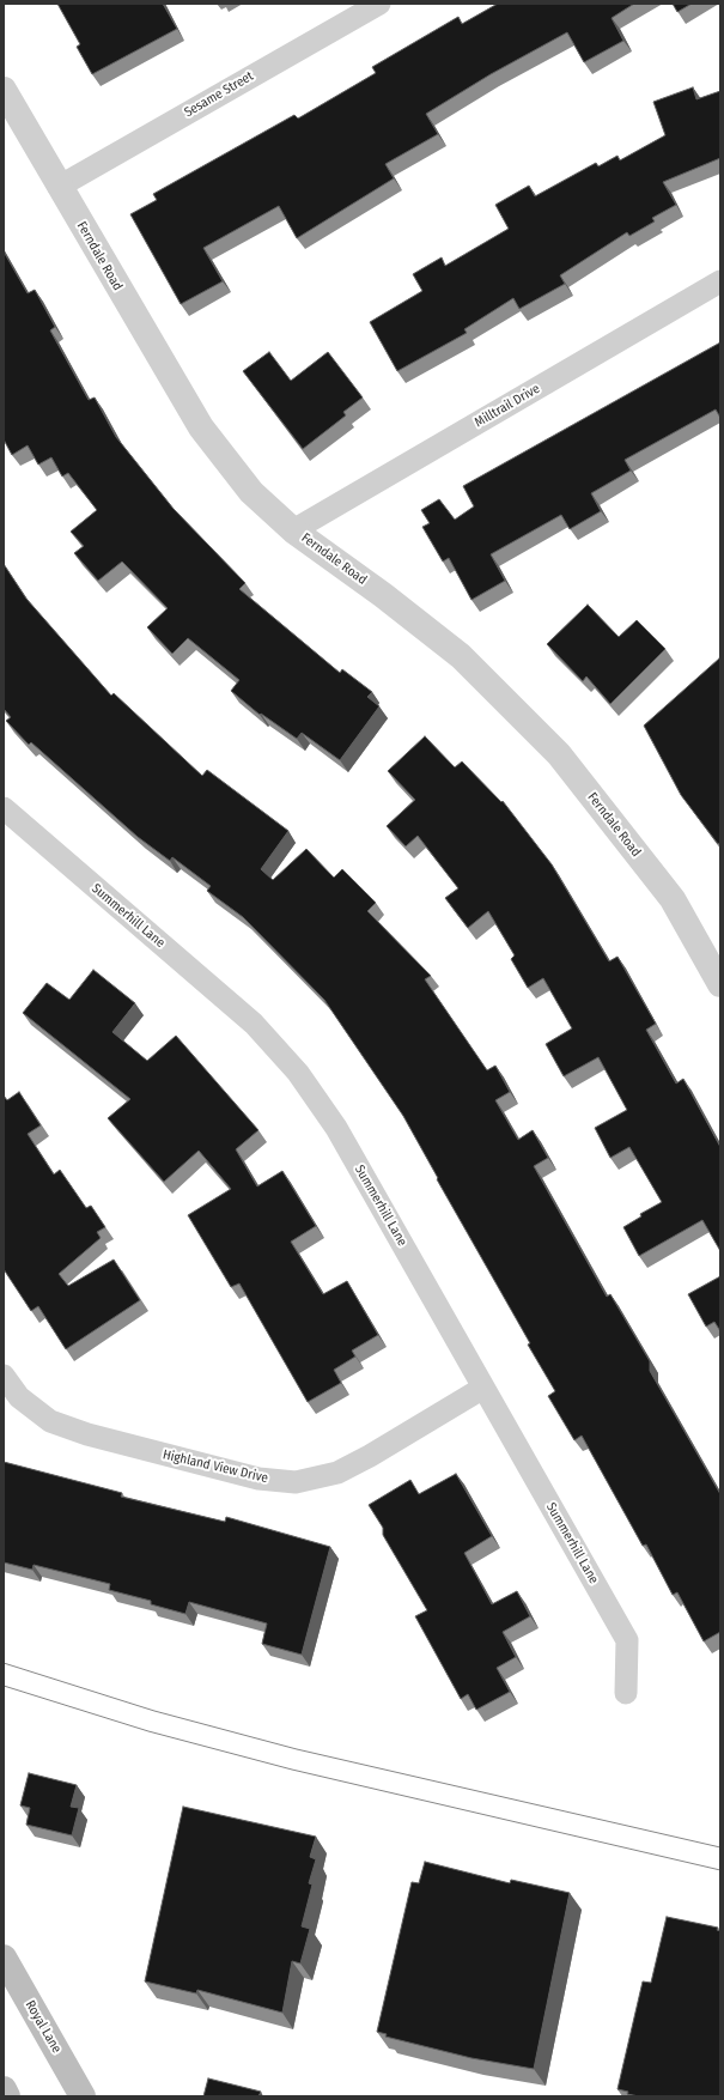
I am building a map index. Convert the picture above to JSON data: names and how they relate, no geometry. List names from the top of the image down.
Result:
{
  "streets": {
    "main road": ["Royal Lane"],
    "street": [
      "Sesame Street",
      "Ferndale Road",
      "Milltrail Drive",
      "Summerhill Lane",
      "Highland View Drive"
    ]
  },
  "crossings": [
    ["Sesame Street", "Ferndale Road"],
    ["Ferndale Road", "Milltrail Drive"],
    ["Summerhill Lane", "Highland View Drive"]
  ]
}
